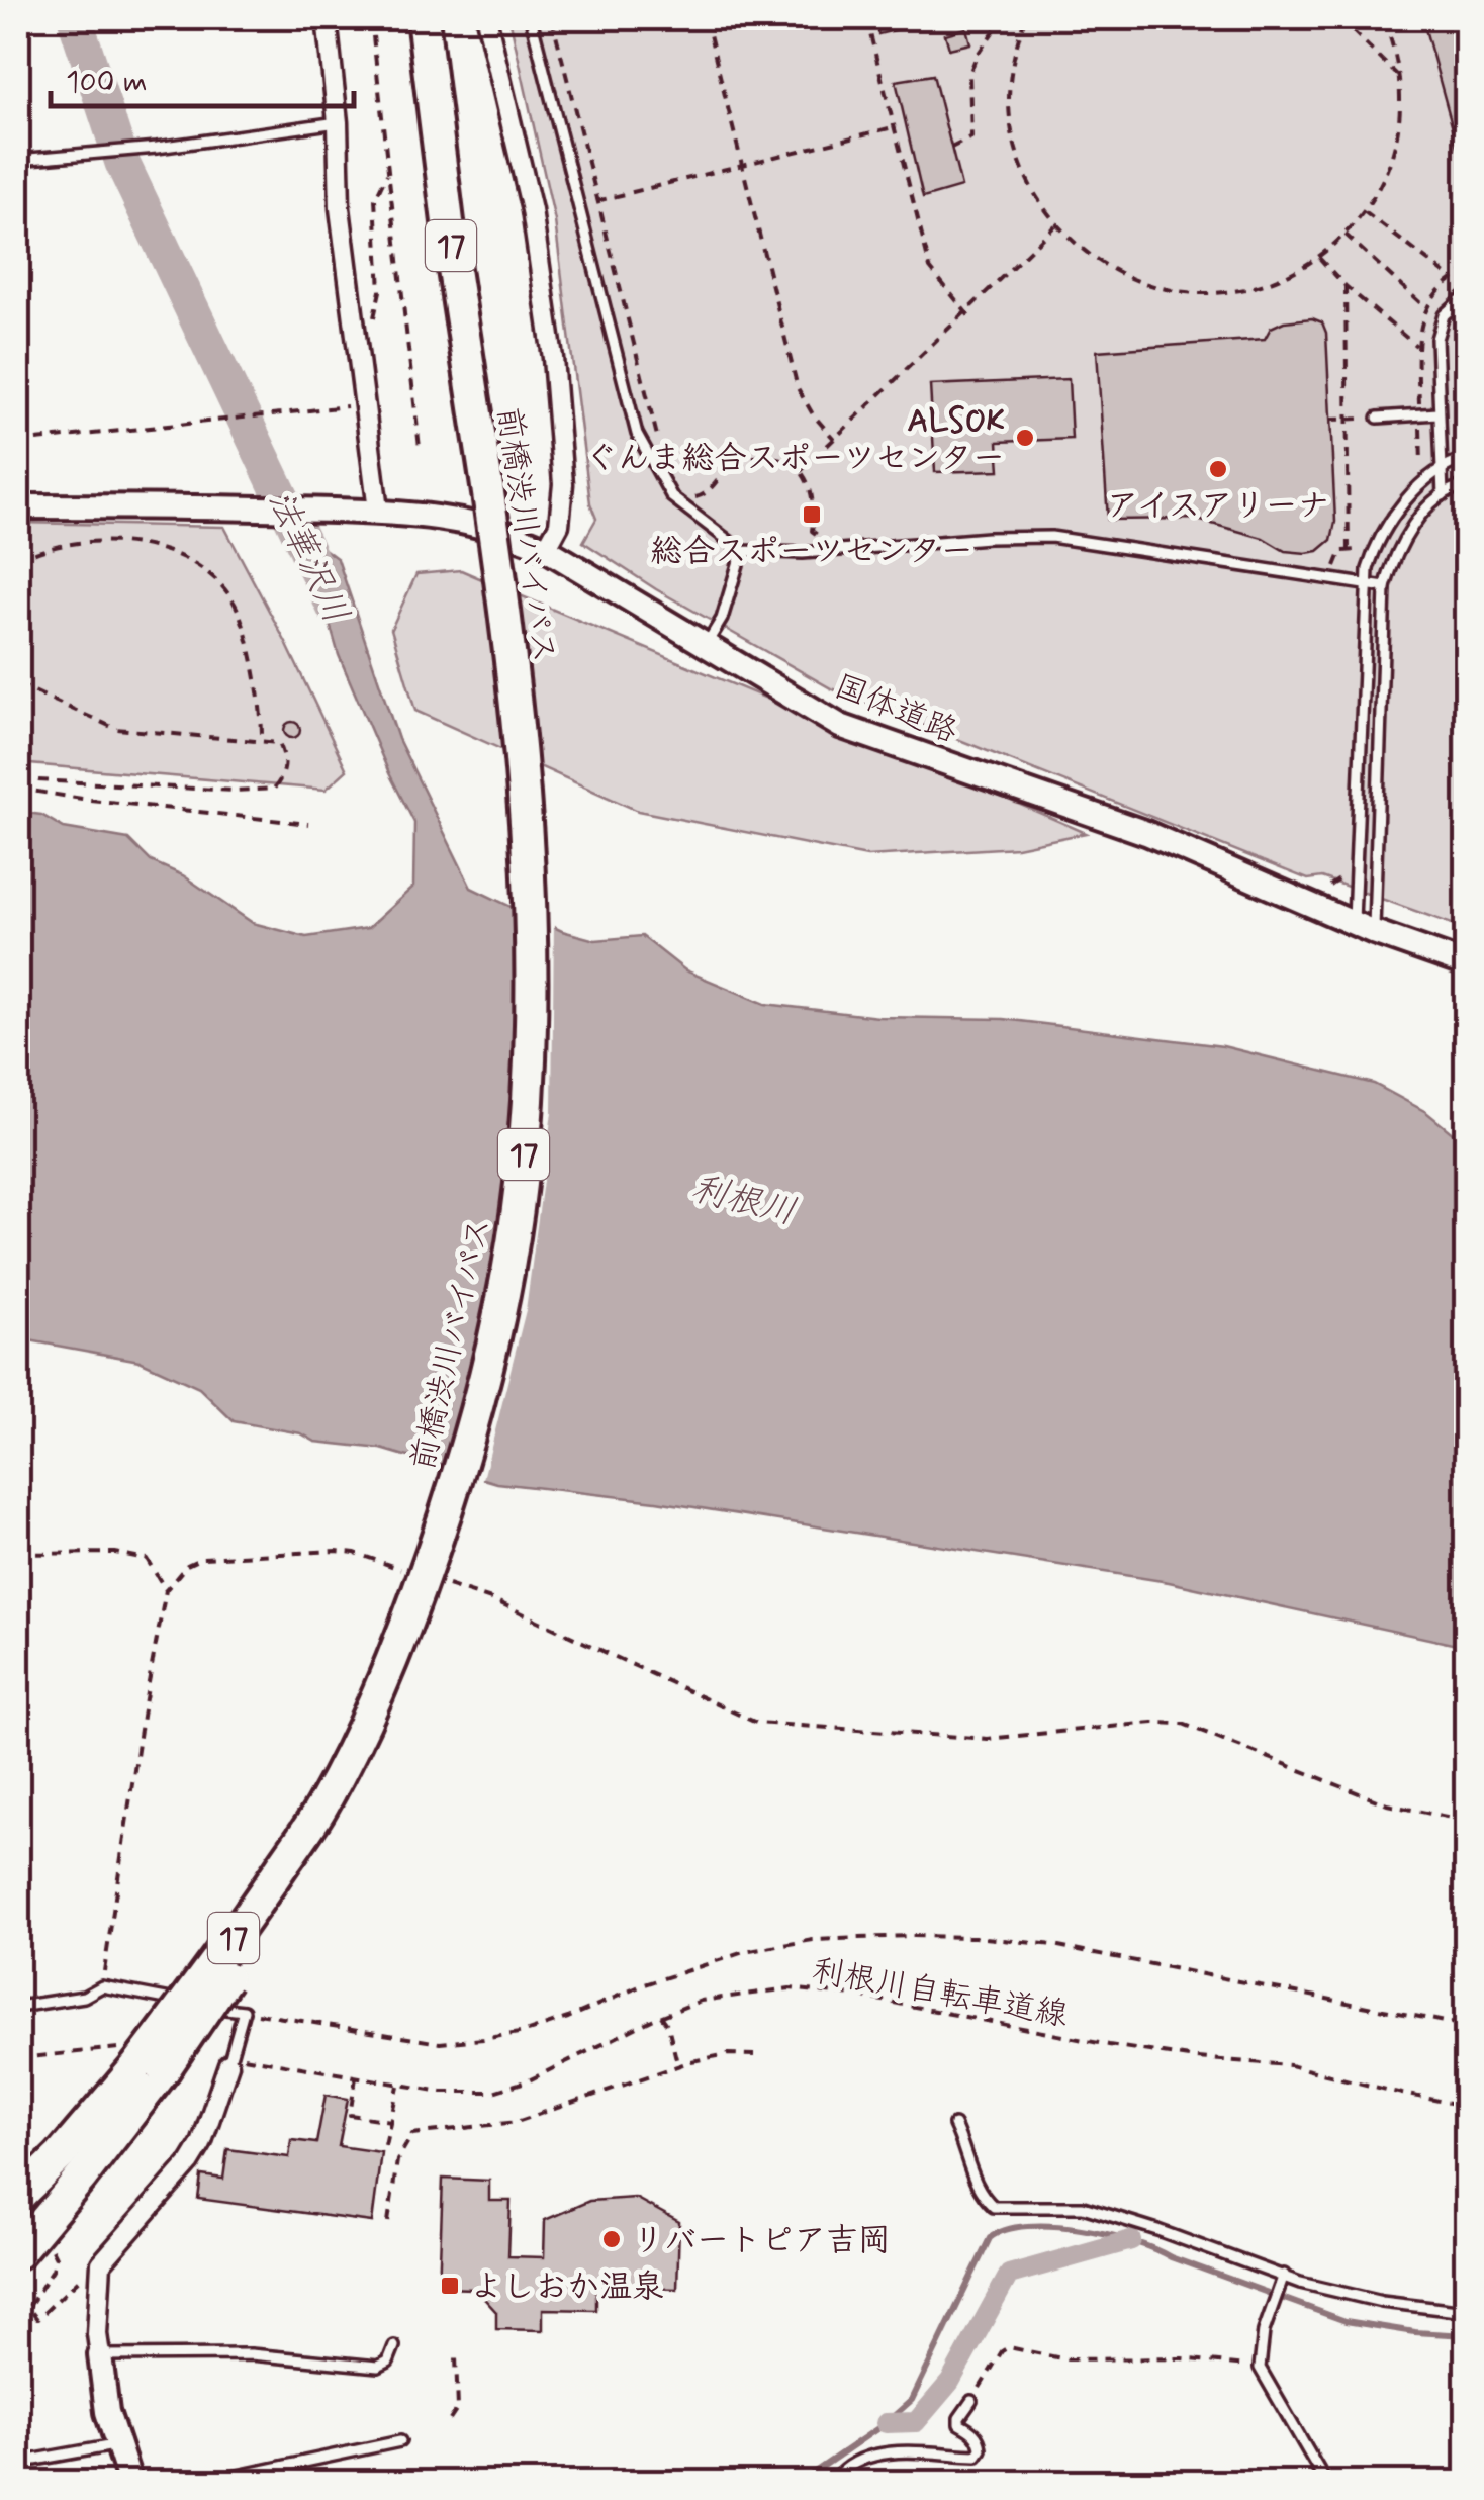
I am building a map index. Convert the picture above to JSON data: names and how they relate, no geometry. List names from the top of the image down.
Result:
{
  "streets": {
    "highway": ["17", "前橋渋川バイパス"],
    "street": ["国体道路"],
    "path": ["利根川自転車道線"]
  },
  "water": ["法華沢川", "利根川"],
  "places": {
    "other": ["ALSOK ぐんま総合スポーツセンター", "アイスアリーナ", "リバートピア吉岡"],
    "transit": ["総合スポーツセンター", "よしおか温泉"]
  },
  "scale_bar": "100 m"
}
